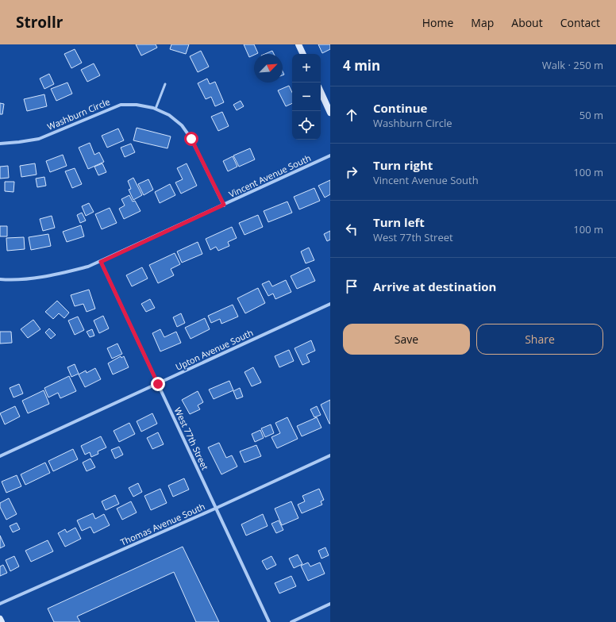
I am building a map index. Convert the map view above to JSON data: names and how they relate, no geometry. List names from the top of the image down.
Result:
{
  "streets": {
    "street": [
      "Washburn Circle",
      "Vincent Avenue South",
      "Upton Avenue South",
      "West 77th Street",
      "Thomas Avenue South"
    ]
  },
  "crossings": [
    ["Washburn Circle", "Vincent Avenue South"],
    ["Vincent Avenue South", "West 77th Street"],
    ["Upton Avenue South", "West 77th Street"],
    ["West 77th Street", "Thomas Avenue South"]
  ],
  "north": "top right",
  "page": {
    "header": "Strollr",
    "nav": [
      "Home",
      "Map",
      "About",
      "Contact"
    ],
    "heading": ["4 min", "Walk · 250 m"],
    "map_buttons": ["+", "−"],
    "list": [
      ["Continue", "Washburn Circle", "50 m"],
      ["Turn right", "Vincent Avenue South", "100 m"],
      ["Turn left", "West 77th Street", "100 m"],
      "Arrive at destination"
    ],
    "buttons": ["Save", "Share"]
  }
}
